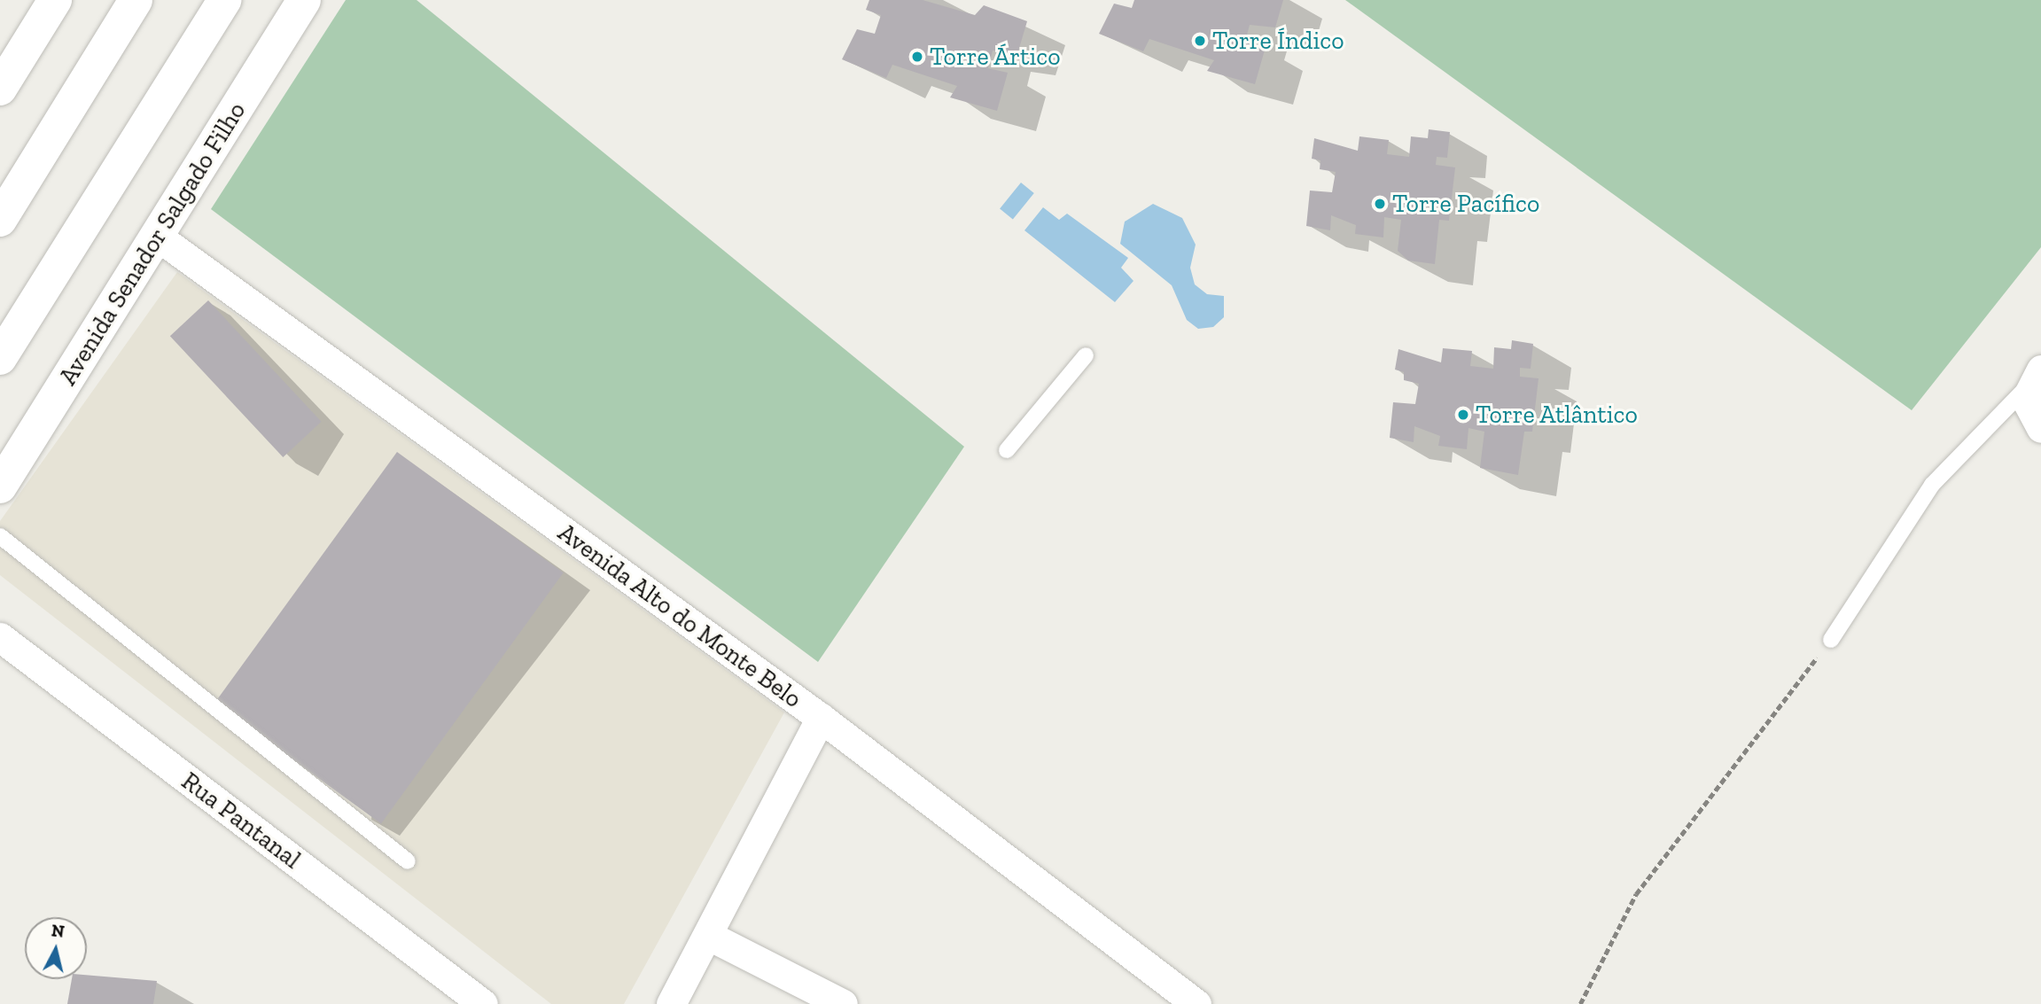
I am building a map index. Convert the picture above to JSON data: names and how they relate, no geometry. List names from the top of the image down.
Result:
{
  "streets": {
    "main road": ["Avenida Senador Salgado Filho"],
    "street": ["Avenida Alto do Monte Belo", "Rua Pantanal"]
  },
  "crossings": [
    ["Avenida Senador Salgado Filho", "Avenida Alto do Monte Belo"]
  ],
  "places": [
    "Torre Índico",
    "Torre Ártico",
    "Torre Pacífico",
    "Torre Atlântico"
  ],
  "north": "top"
}
